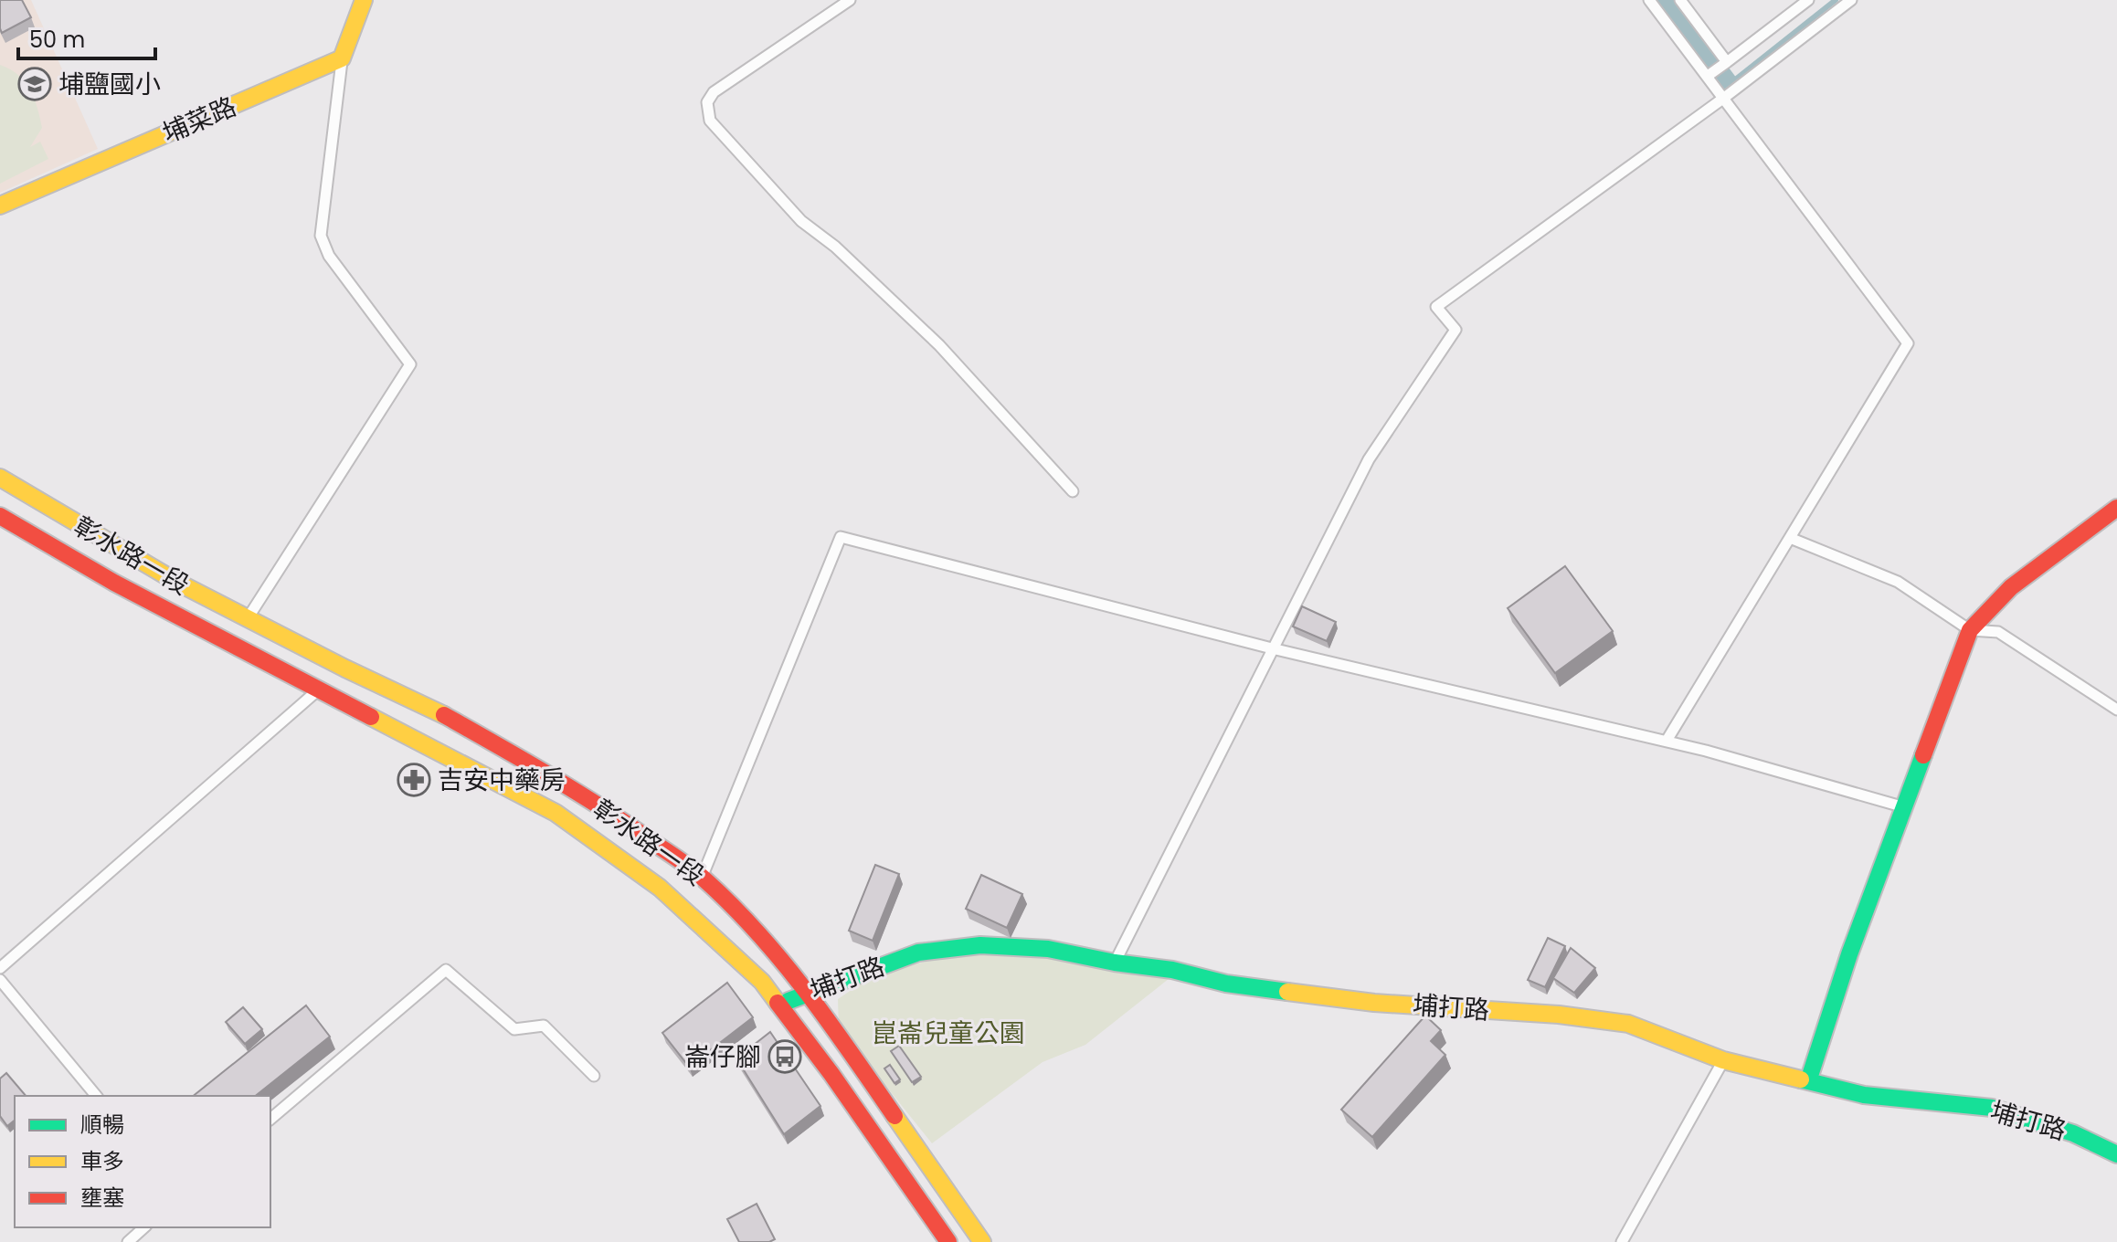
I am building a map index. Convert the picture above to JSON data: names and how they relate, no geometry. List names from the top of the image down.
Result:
{
  "streets": {
    "main road": ["埔菜路", "彰水路一段", "埔打路"]
  },
  "crossings": [
    ["彰水路一段", "埔打路"]
  ],
  "parks": ["崑崙兒童公園"],
  "places": {
    "school or university": ["埔鹽國小"],
    "pharmacy": ["吉安中藥房"],
    "bus stop": ["崙仔腳"]
  },
  "legend": ["順暢", "車多", "壅塞"],
  "scale_bar": "50 m"
}
